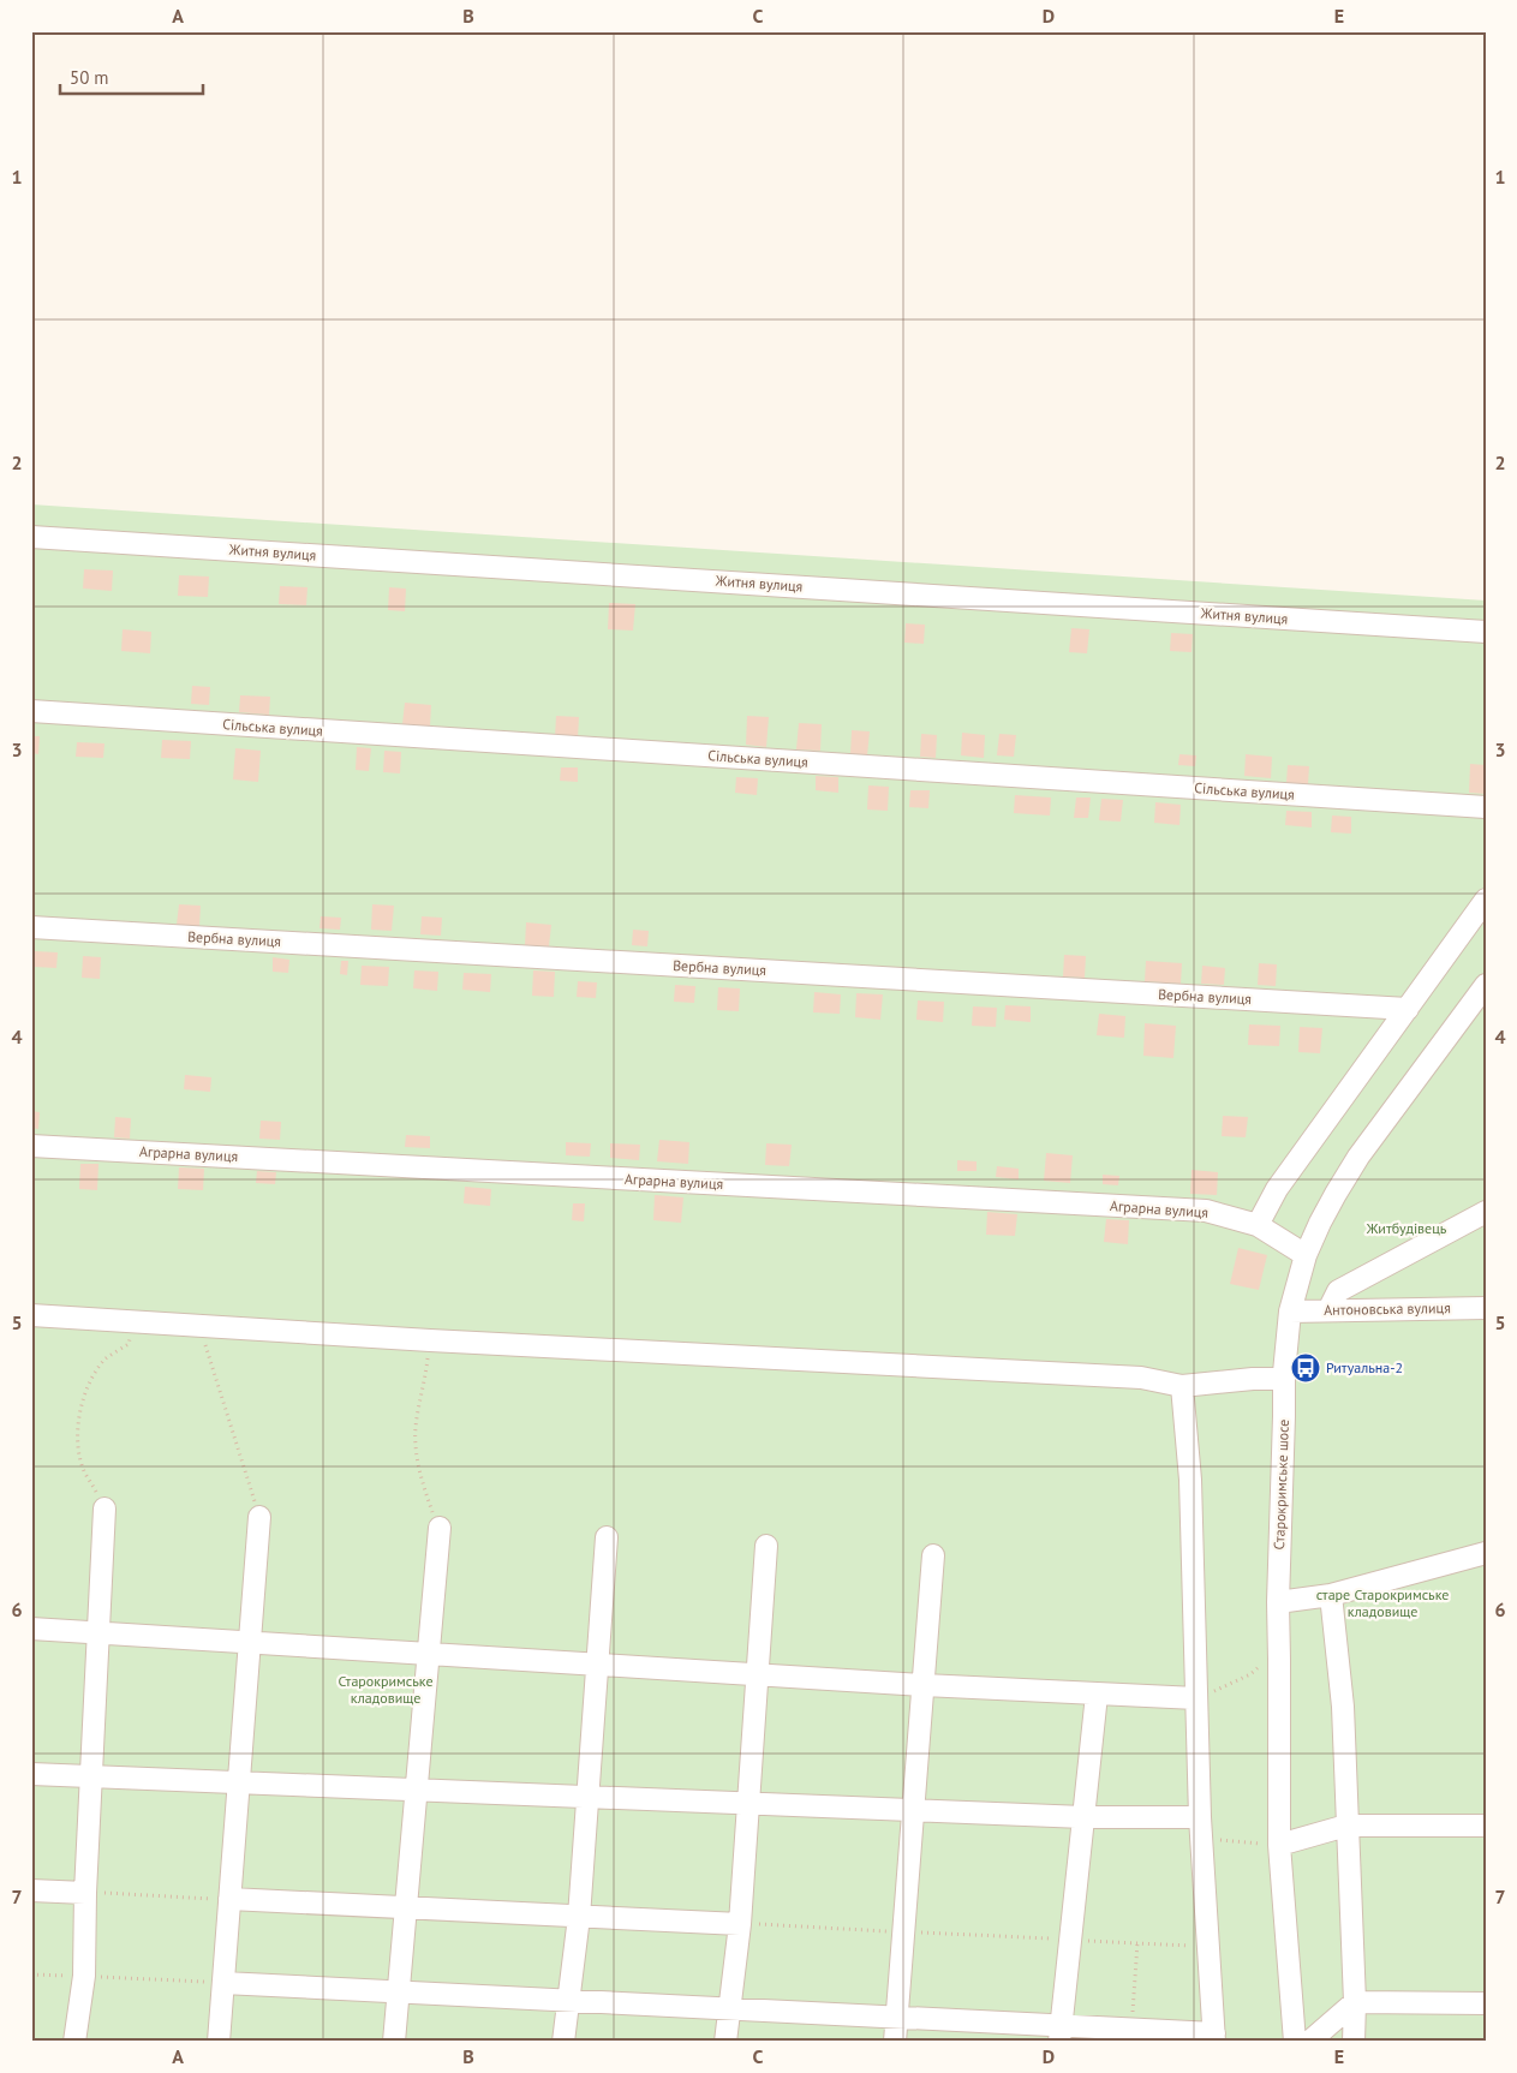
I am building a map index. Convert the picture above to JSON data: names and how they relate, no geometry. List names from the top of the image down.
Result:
{
  "streets": {
    "street": [
      "Житня вулиця",
      "Сільська вулиця",
      "Вербна вулиця",
      "Аграрна вулиця",
      "Антоновська вулиця",
      "Старокримське шосе"
    ]
  },
  "crossings": [
    ["Аграрна вулиця", "Старокримське шосе"],
    ["Антоновська вулиця", "Старокримське шосе"]
  ],
  "parks": ["Житбудівець", "старе Старокримське кладовище", "Старокримське кладовище"],
  "places": {
    "bus stop": ["Ритуальна-2"]
  },
  "scale_bar": "50 m",
  "grid": {
    "columns": [
      "A",
      "B",
      "C",
      "D",
      "E"
    ],
    "rows": [
      "1",
      "2",
      "3",
      "4",
      "5",
      "6",
      "7"
    ]
  }
}
